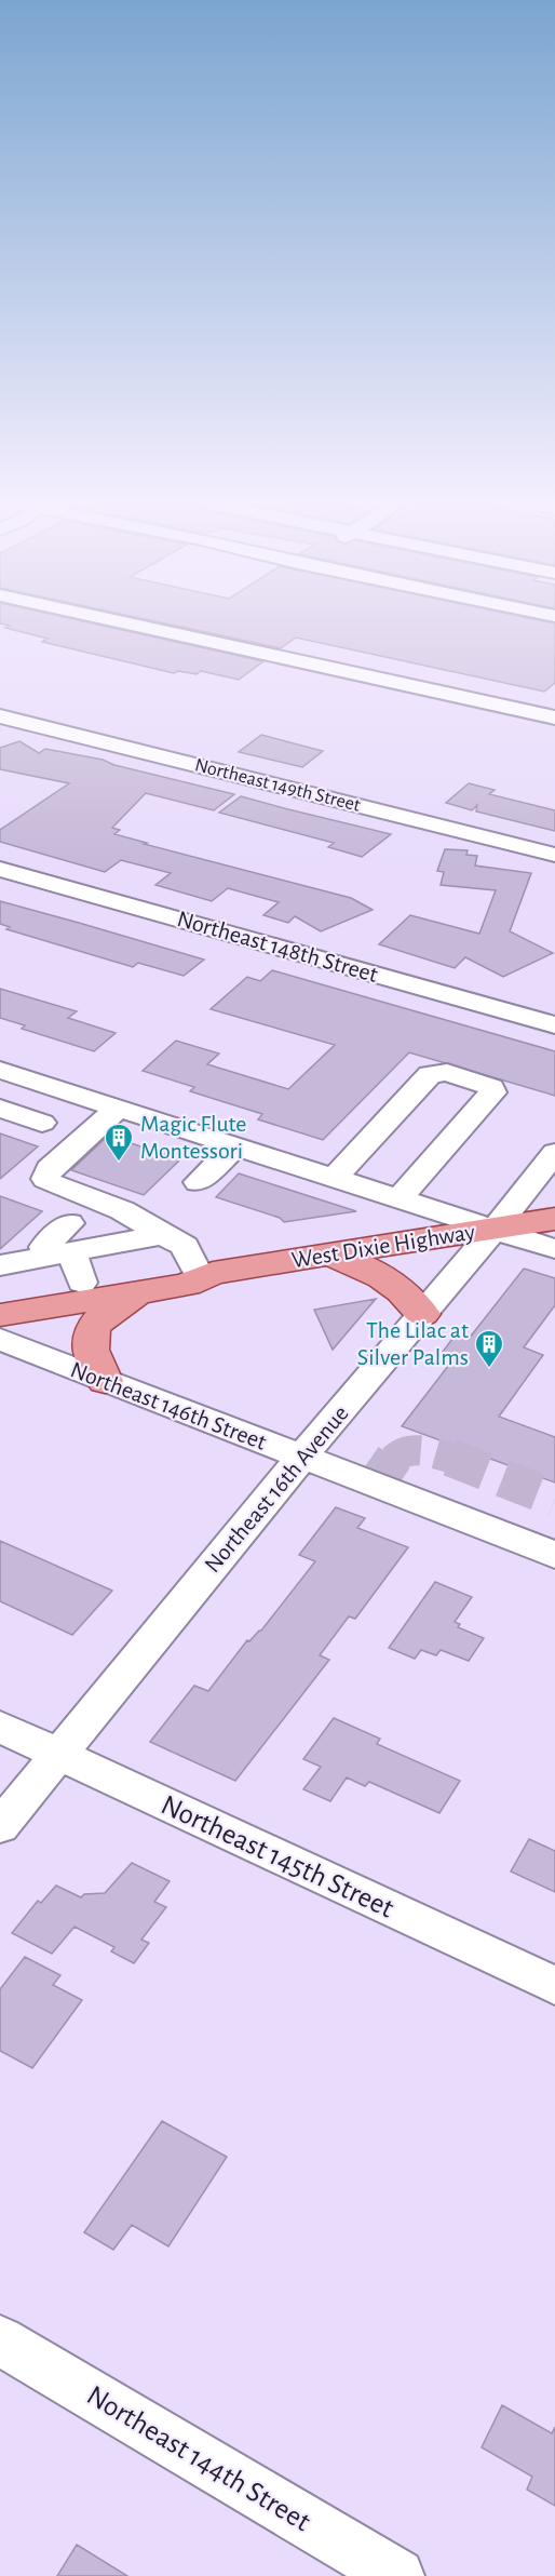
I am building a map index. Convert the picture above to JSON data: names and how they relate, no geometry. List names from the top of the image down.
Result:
{
  "streets": {
    "main road": ["West Dixie Highway"],
    "street": [
      "Northeast 149th Street",
      "Northeast 148th Street",
      "Northeast 146th Street",
      "Northeast 16th Avenue",
      "Northeast 145th Street",
      "Northeast 144th Street"
    ]
  },
  "crossings": [
    ["West Dixie Highway", "Northeast 16th Avenue"],
    ["Northeast 146th Street", "Northeast 16th Avenue"],
    ["Northeast 16th Avenue", "Northeast 145th Street"]
  ],
  "places": {
    "building": ["Magic Flute Montessori", "The Lilac at Silver Palms"]
  }
}
